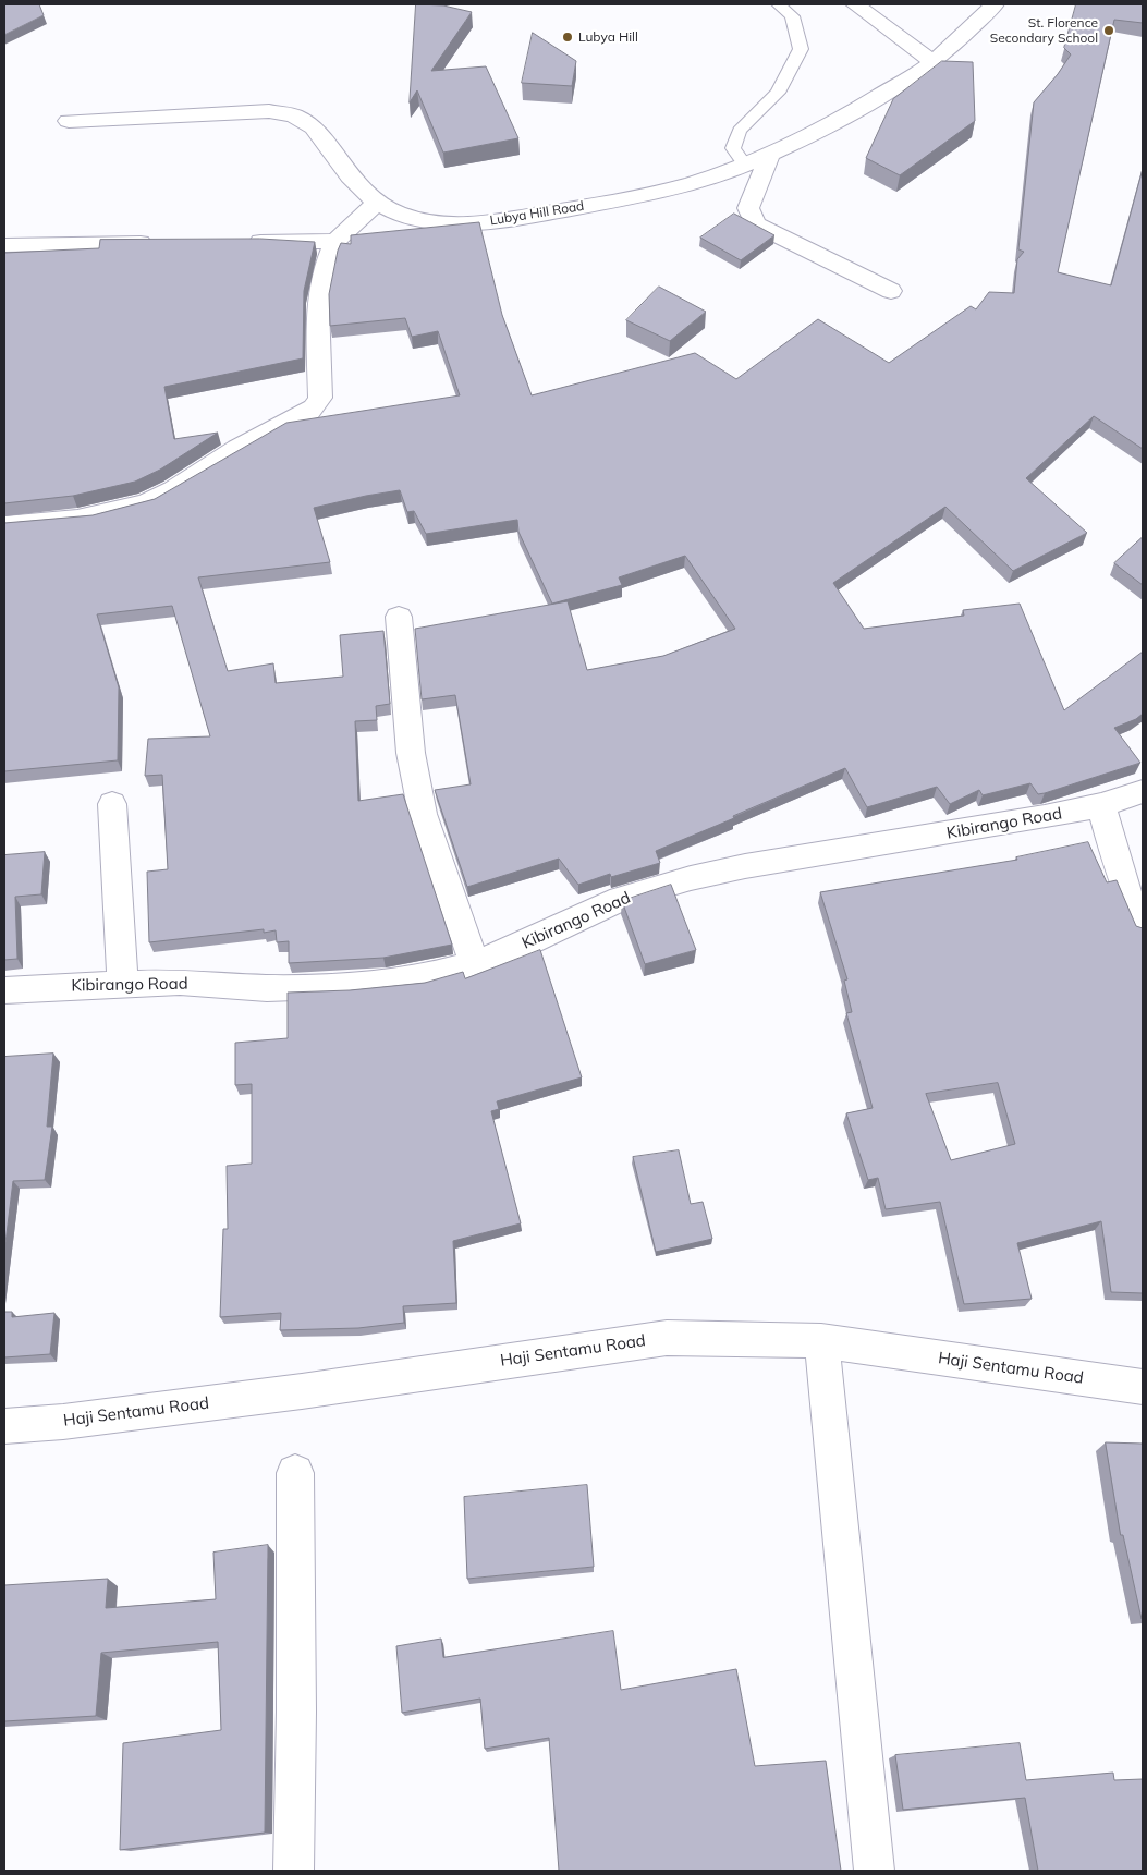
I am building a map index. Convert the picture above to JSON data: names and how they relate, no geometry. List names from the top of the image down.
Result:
{
  "streets": {
    "street": ["Lubya Hill Road", "Kibirango Road", "Haji Sentamu Road"]
  },
  "places": ["St. Florence Secondary School", "Lubya Hill"]
}
